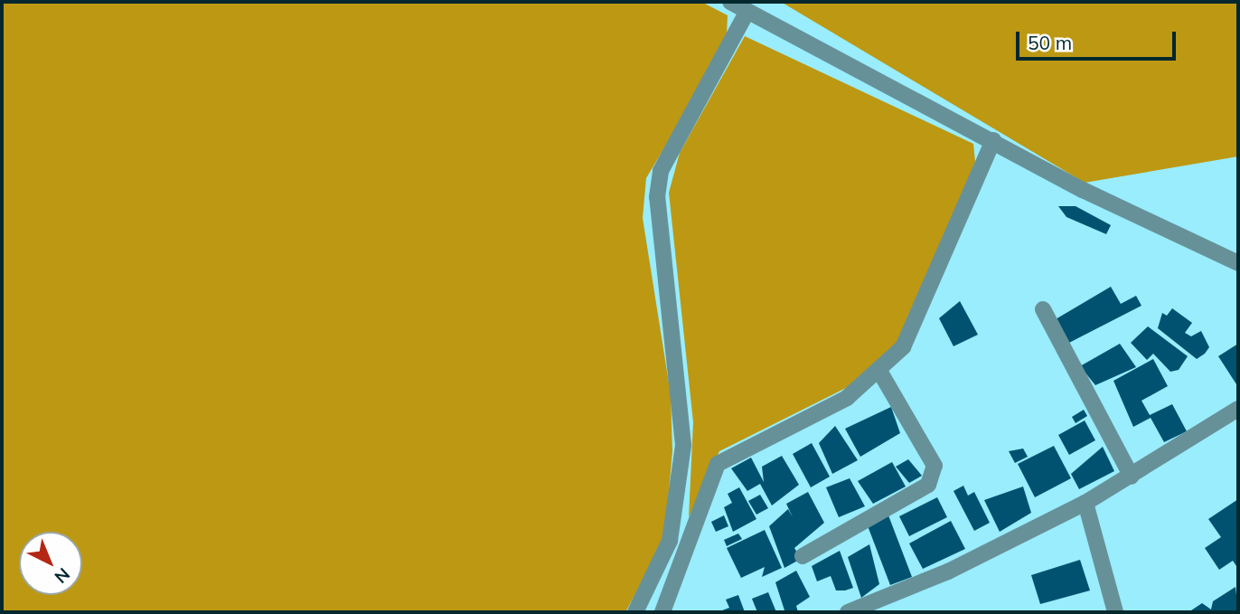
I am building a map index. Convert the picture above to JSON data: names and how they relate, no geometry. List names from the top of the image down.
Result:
{
  "scale_bar": "50 m",
  "north": "bottom right"
}
